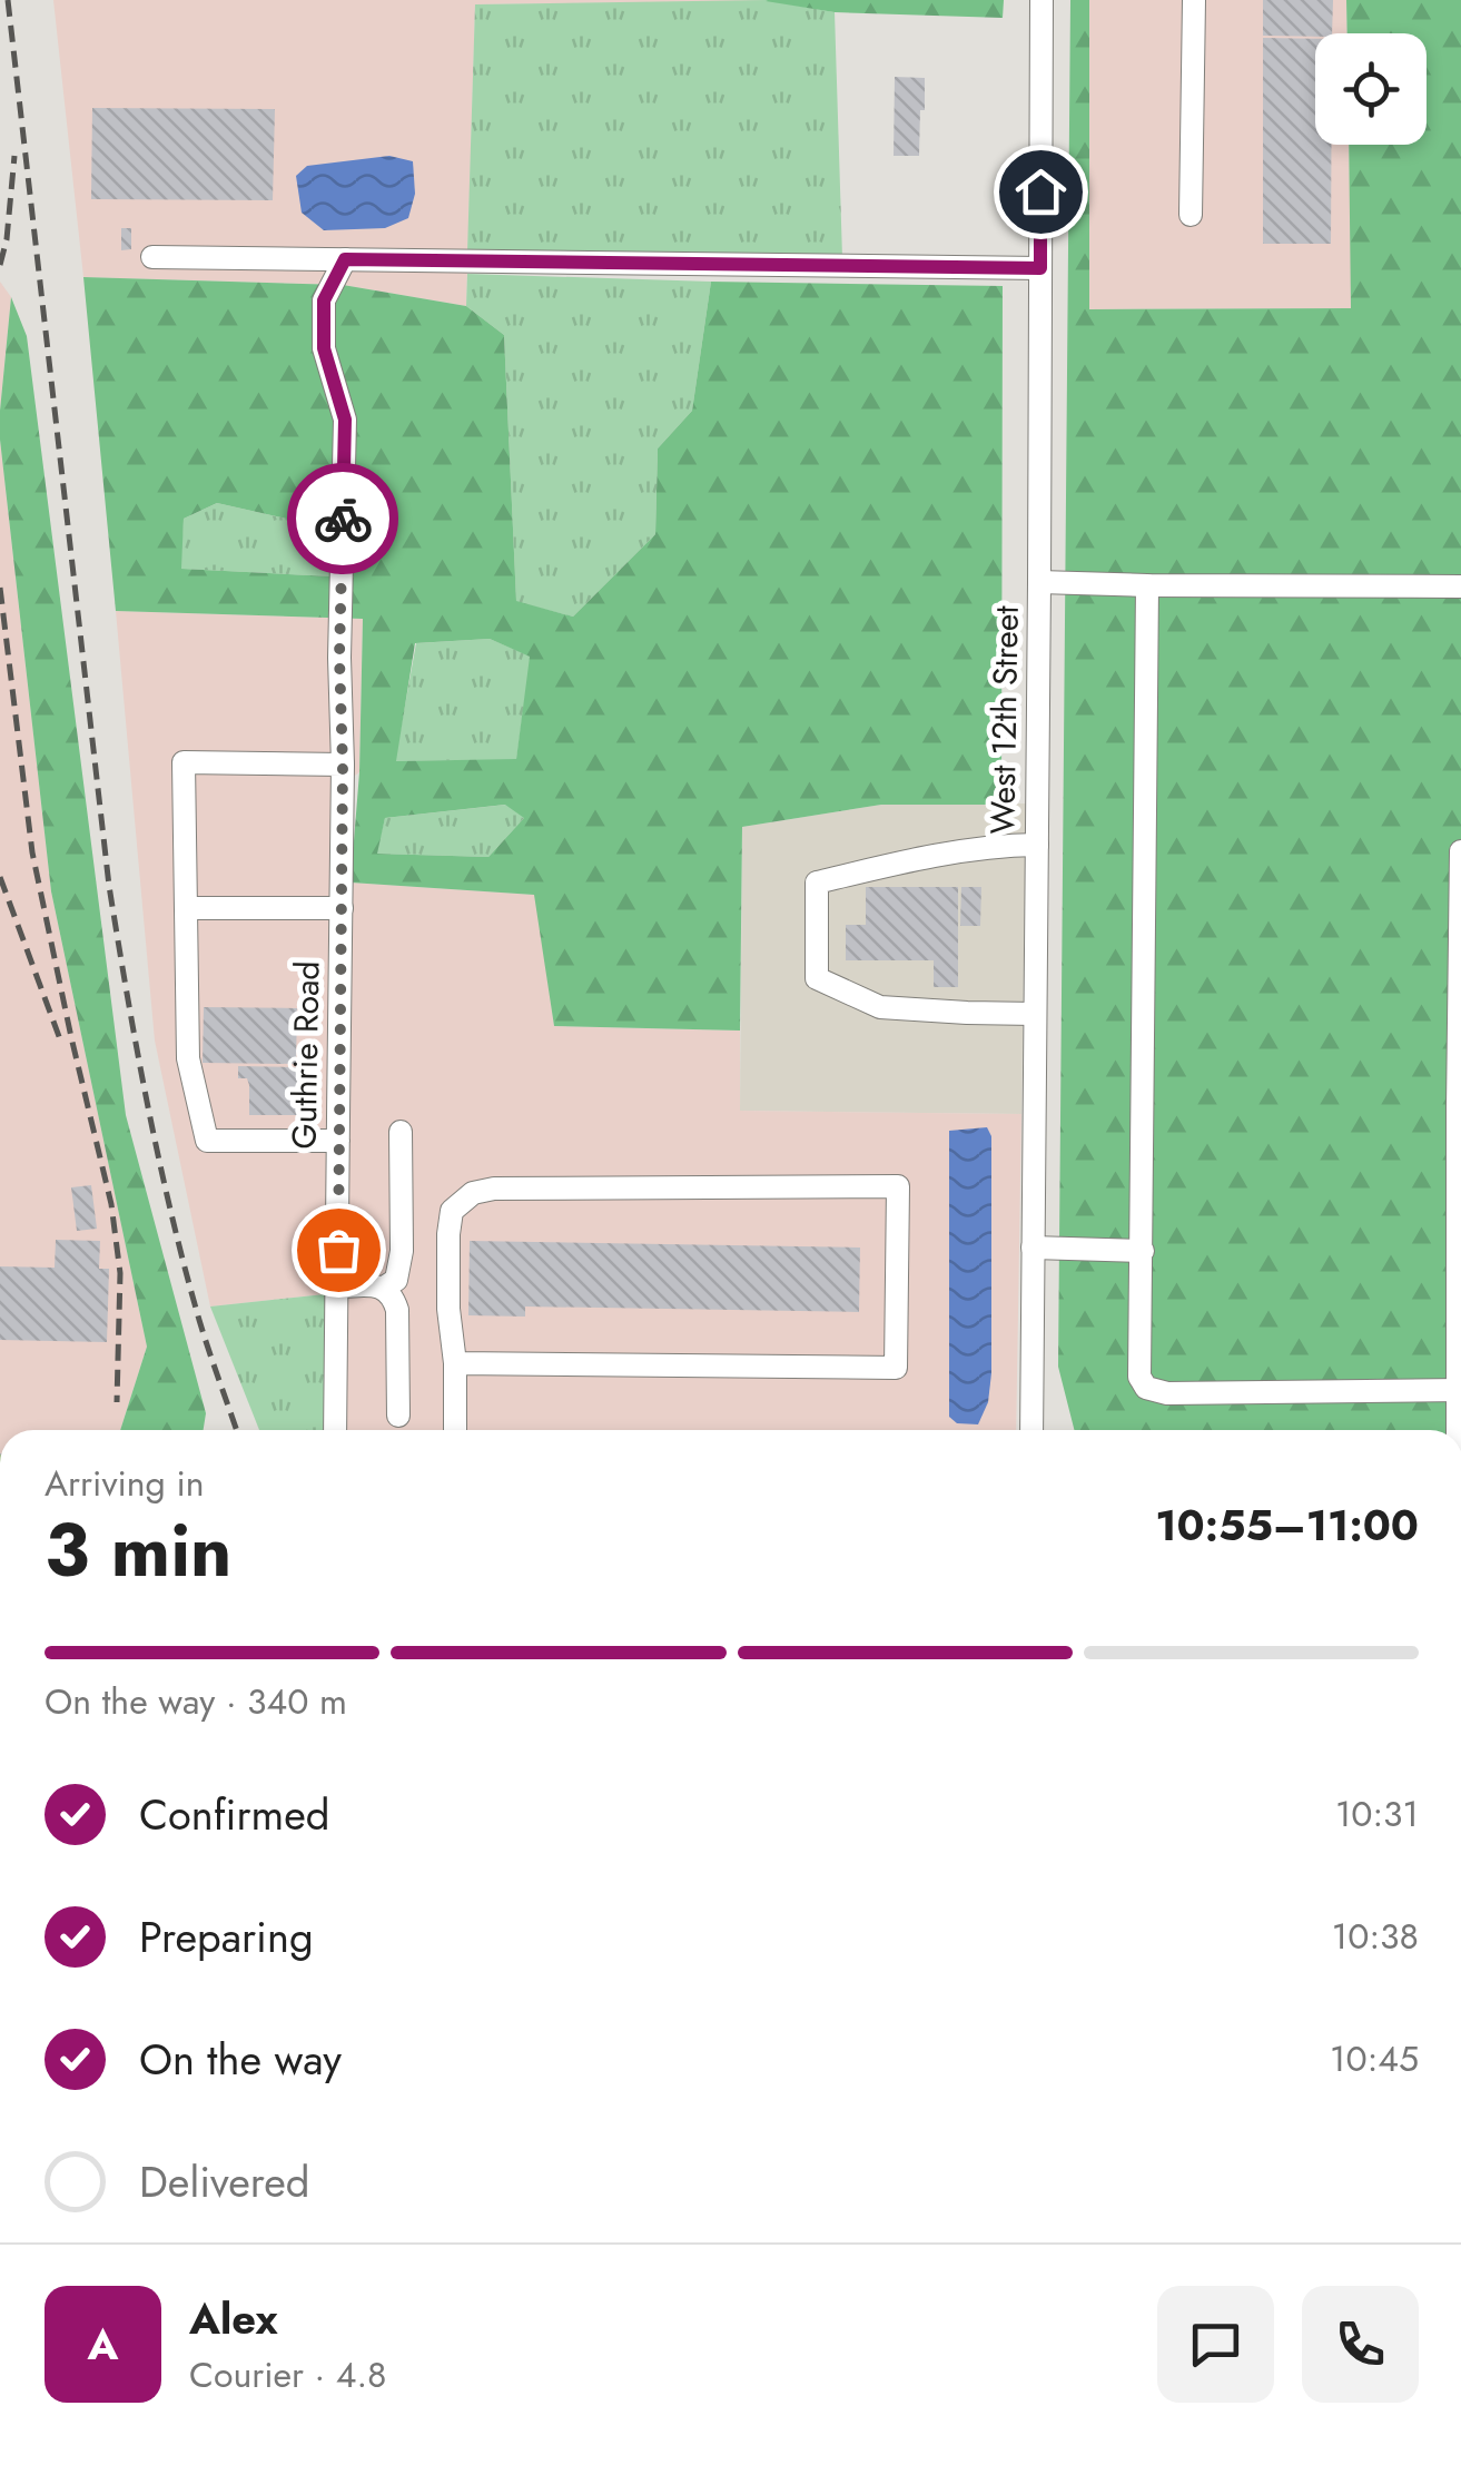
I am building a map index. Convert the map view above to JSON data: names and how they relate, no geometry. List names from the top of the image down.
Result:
{
  "streets": {
    "street": ["West 12th Street", "Guthrie Road"]
  },
  "page": {
    "heading": ["3 min", "Arriving in", "10:55–11:00"],
    "panel": ["Alex", "Courier · 4.8"],
    "bar": "On the way · 340 m",
    "list": [
      ["Confirmed", "10:31"],
      ["Preparing", "10:38"],
      ["On the way", "10:45"],
      "Delivered"
    ],
    "round": "A"
  }
}
